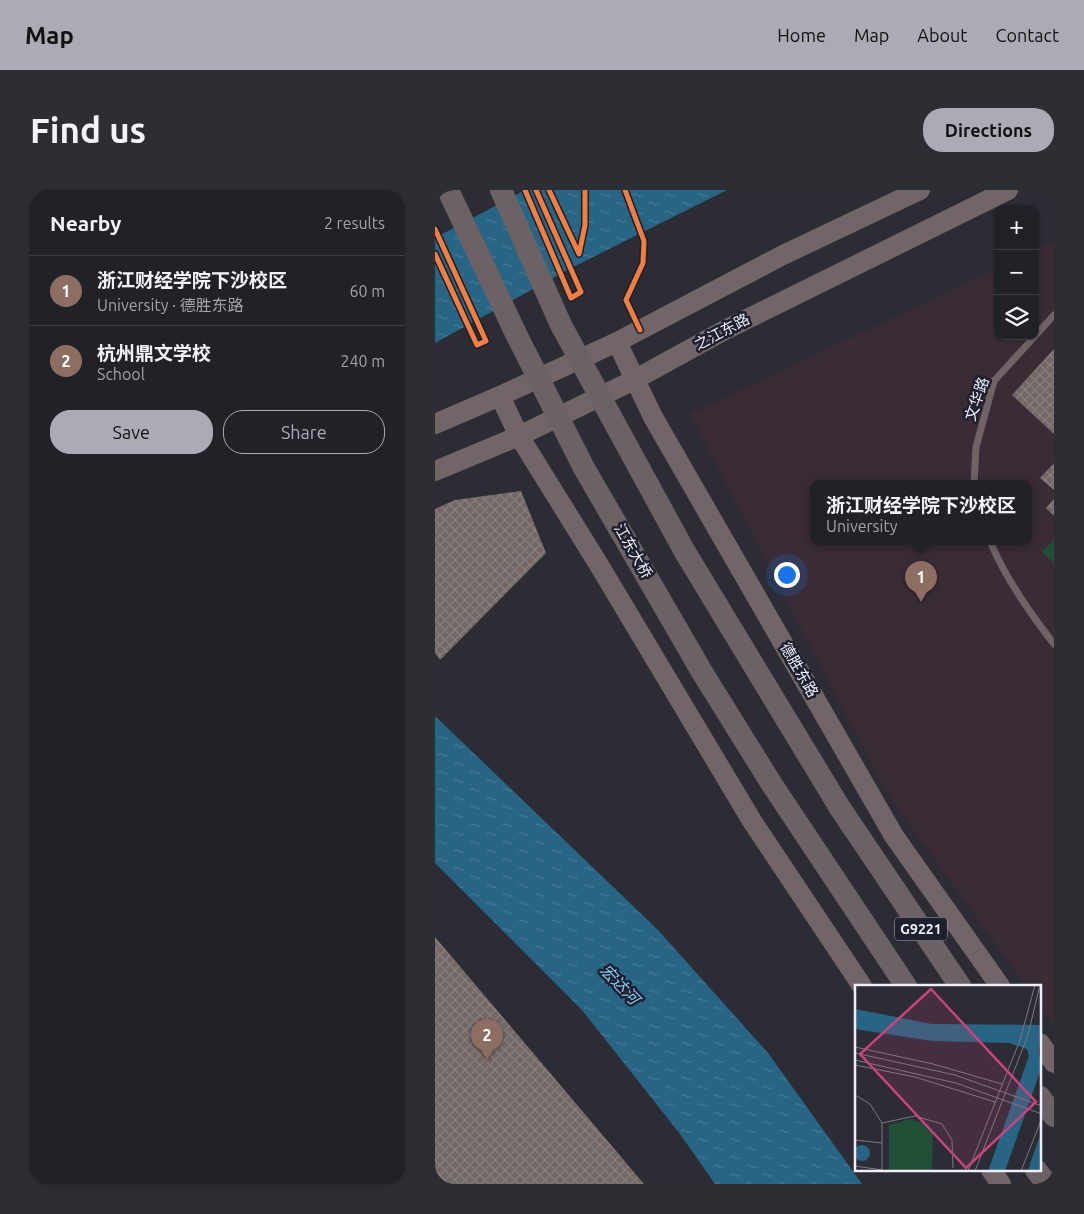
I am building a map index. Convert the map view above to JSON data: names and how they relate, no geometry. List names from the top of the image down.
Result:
{
  "streets": {
    "highway": ["江东大桥", "G9221"],
    "main road": ["之江东路", "德胜东路"],
    "lane": ["文华路"]
  },
  "crossings": [
    ["之江东路", "德胜东路"]
  ],
  "water": ["宏达河"],
  "page": {
    "header": "Map",
    "nav": [
      "Home",
      "Map",
      "About",
      "Contact"
    ],
    "buttons": [
      "Directions",
      ["Save", "Share"]
    ],
    "title": "Find us",
    "heading": ["Nearby", "2 results"],
    "map_buttons": ["+", "−"],
    "list": [
      {
        "mark": "1",
        "name": "浙江财经学院下沙校区",
        "note": "University · 德胜东路",
        "value": "60 m"
      },
      {
        "mark": "2",
        "name": "杭州鼎文学校",
        "note": "School",
        "value": "240 m"
      }
    ],
    "popup": ["浙江财经学院下沙校区", "University"],
    "pins": ["1", "2"]
  }
}
